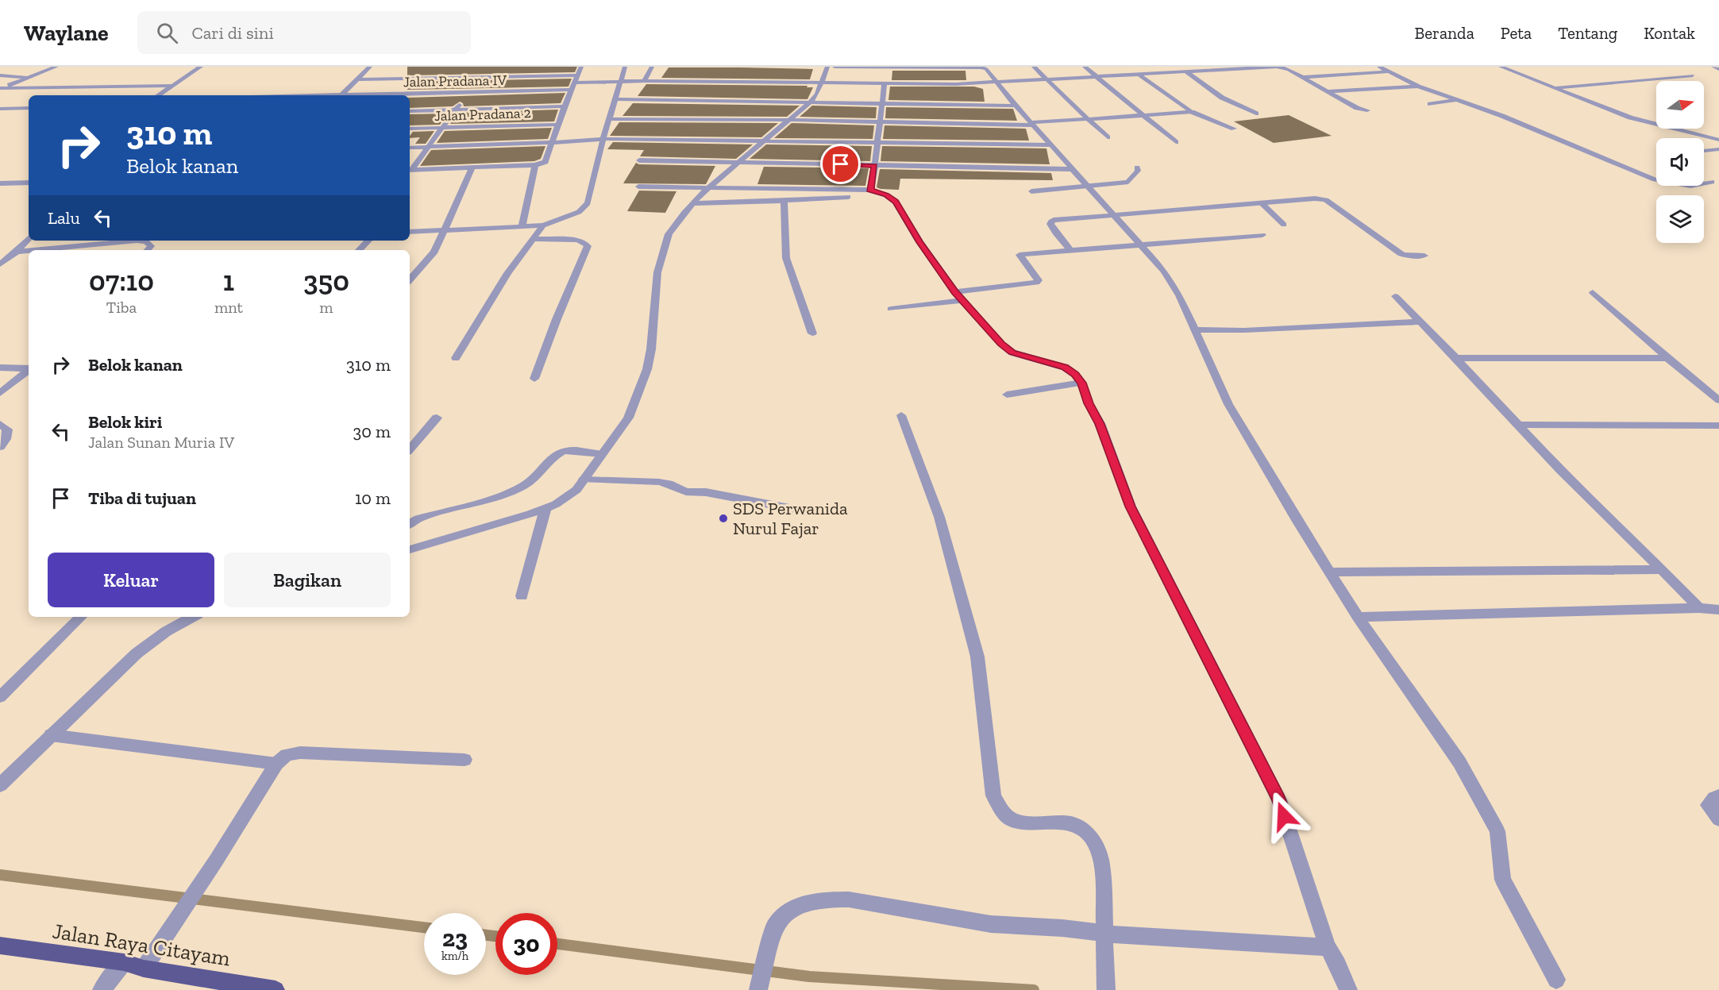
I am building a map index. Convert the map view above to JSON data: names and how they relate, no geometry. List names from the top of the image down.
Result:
{
  "streets": {
    "main road": ["Jalan Raya Citayam"],
    "street": ["Jalan Pradana IV", "Jalan Pradana 2"]
  },
  "places": ["SDS Perwanida Nurul Fajar"],
  "north": "right",
  "page": {
    "header": "Waylane",
    "search": "Cari di sini",
    "nav": [
      "Beranda",
      "Peta",
      "Tentang",
      "Kontak"
    ],
    "turn": ["310 m", "Belok kanan"],
    "then": "Lalu",
    "eta": [
      "07:10",
      "Tiba",
      "1",
      "mnt",
      "350",
      "m"
    ],
    "list": [
      {
        "name": "Belok kanan",
        "value": "310 m"
      },
      {
        "name": "Belok kiri",
        "note": "Jalan Sunan Muria IV",
        "value": "30 m"
      },
      {
        "name": "Tiba di tujuan",
        "value": "10 m"
      }
    ],
    "buttons": ["Keluar", "Bagikan"],
    "speed": "23 km/h",
    "limit": "30"
  }
}
